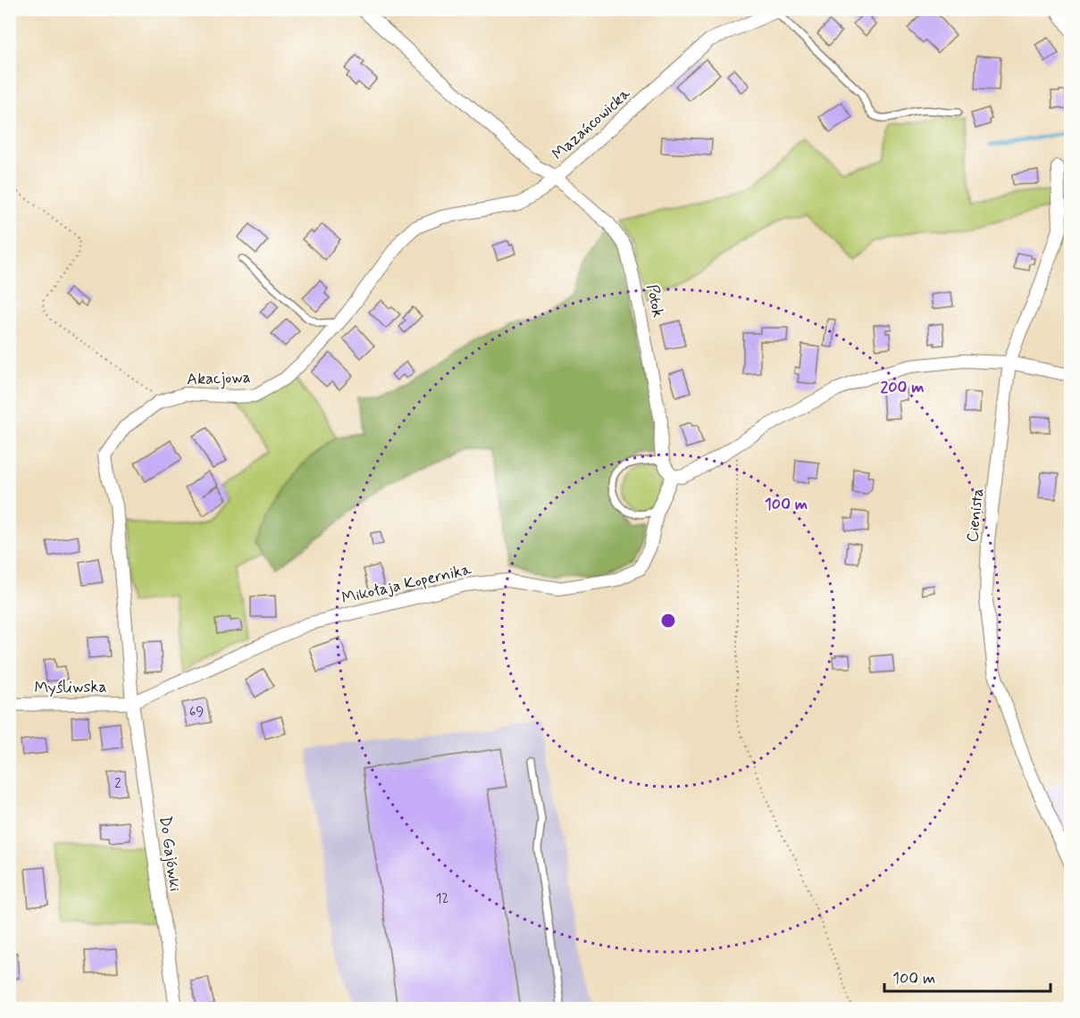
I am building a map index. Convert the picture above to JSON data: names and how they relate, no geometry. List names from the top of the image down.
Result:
{
  "streets": {
    "street": [
      "Mazańcowicka",
      "Potok",
      "Akacjowa",
      "Cienista",
      "Mikołaja Kopernika",
      "Myśliwska",
      "Do Gajówki"
    ]
  },
  "crossings": [
    ["Mazańcowicka", "Potok"],
    ["Mazańcowicka", "Akacjowa"],
    ["Potok", "Akacjowa"],
    ["Potok", "Mikołaja Kopernika"],
    ["Akacjowa", "Mikołaja Kopernika"],
    ["Akacjowa", "Myśliwska"],
    ["Akacjowa", "Do Gajówki"],
    ["Mikołaja Kopernika", "Myśliwska"],
    ["Mikołaja Kopernika", "Do Gajówki"],
    ["Myśliwska", "Do Gajówki"]
  ],
  "house_numbers": ["69", "2", "12"],
  "scale_bar": "100 m",
  "rings": ["200 m", "100 m"]
}
